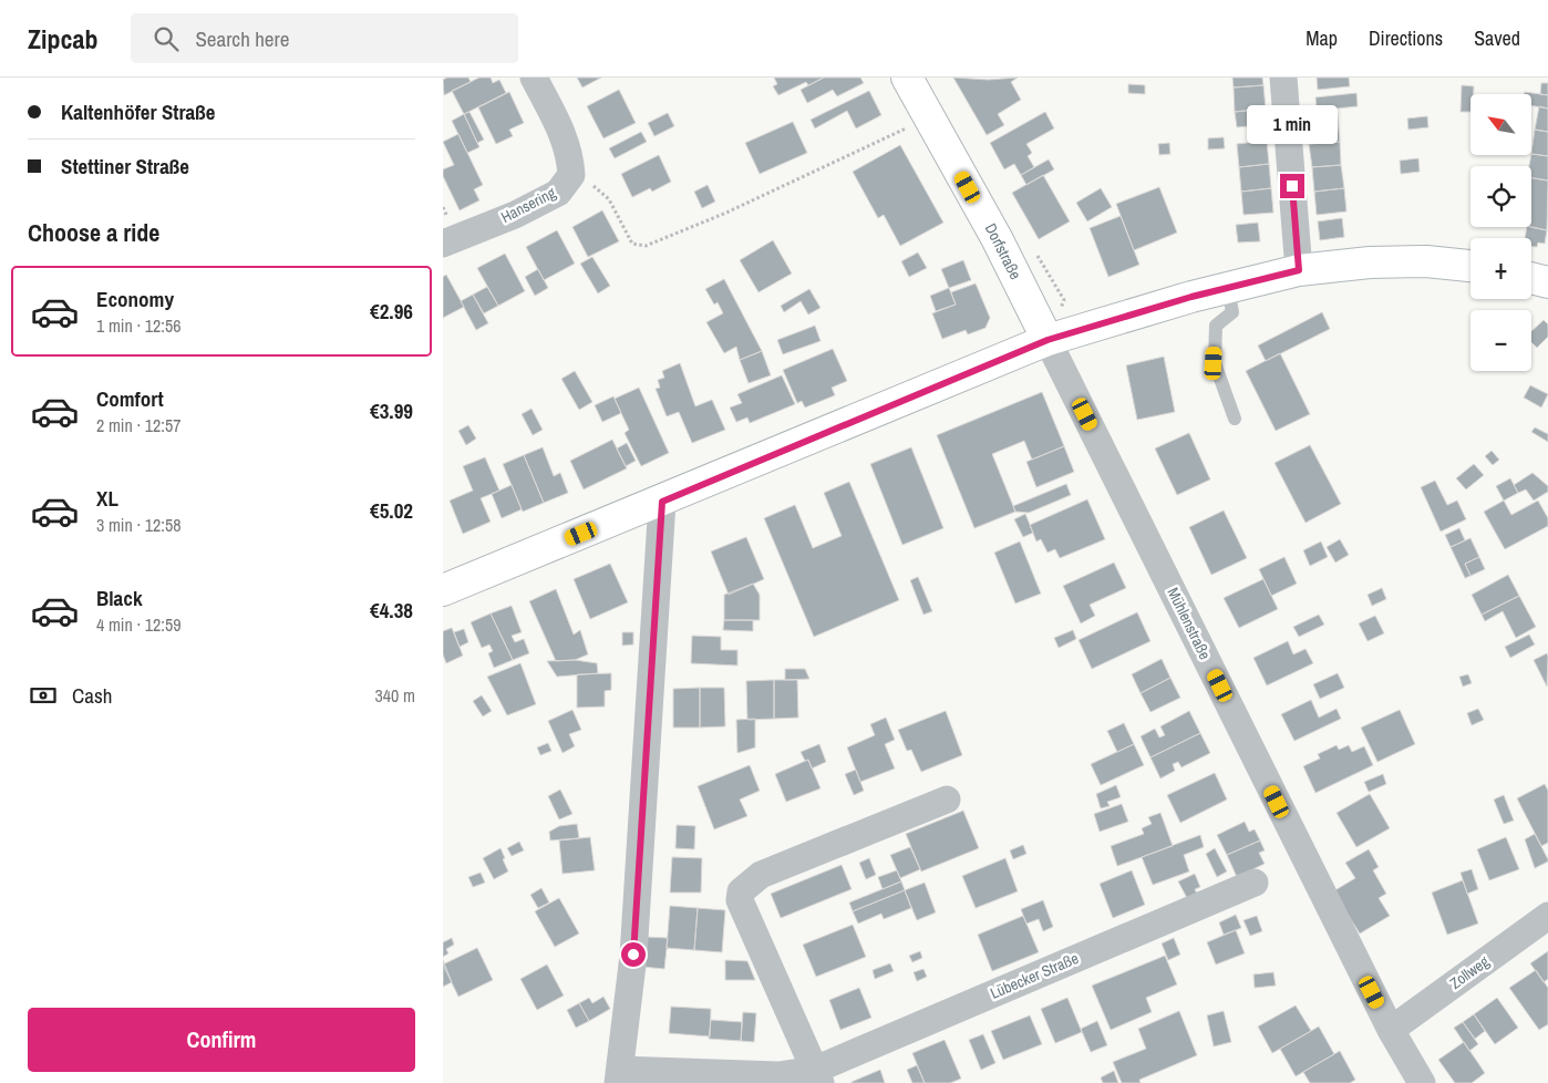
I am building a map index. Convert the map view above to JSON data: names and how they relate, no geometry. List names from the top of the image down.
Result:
{
  "streets": {
    "main road": ["Dorfstraße"],
    "street": [
      "Hansering",
      "Mühlenstraße",
      "Zollweg",
      "Lübecker Straße"
    ]
  },
  "crossings": [
    ["Dorfstraße", "Mühlenstraße"],
    ["Mühlenstraße", "Zollweg"]
  ],
  "north": "top left",
  "page": {
    "header": "Zipcab",
    "search": "Search here",
    "nav": ["Map", "Directions", "Saved"],
    "banner": ["Kaltenhöfer Straße", "Stettiner Straße"],
    "map_buttons": ["+", "−"],
    "bubble": "1 min",
    "heading": "Choose a ride",
    "list": [
      {
        "name": "Economy",
        "note": "1 min · 12:56",
        "value": "€2.96"
      },
      {
        "name": "Comfort",
        "note": "2 min · 12:57",
        "value": "€3.99"
      },
      {
        "name": "XL",
        "note": "3 min · 12:58",
        "value": "€5.02"
      },
      {
        "name": "Black",
        "note": "4 min · 12:59",
        "value": "€4.38"
      }
    ],
    "pay": ["Cash", "340 m"],
    "buttons": "Confirm"
  }
}
